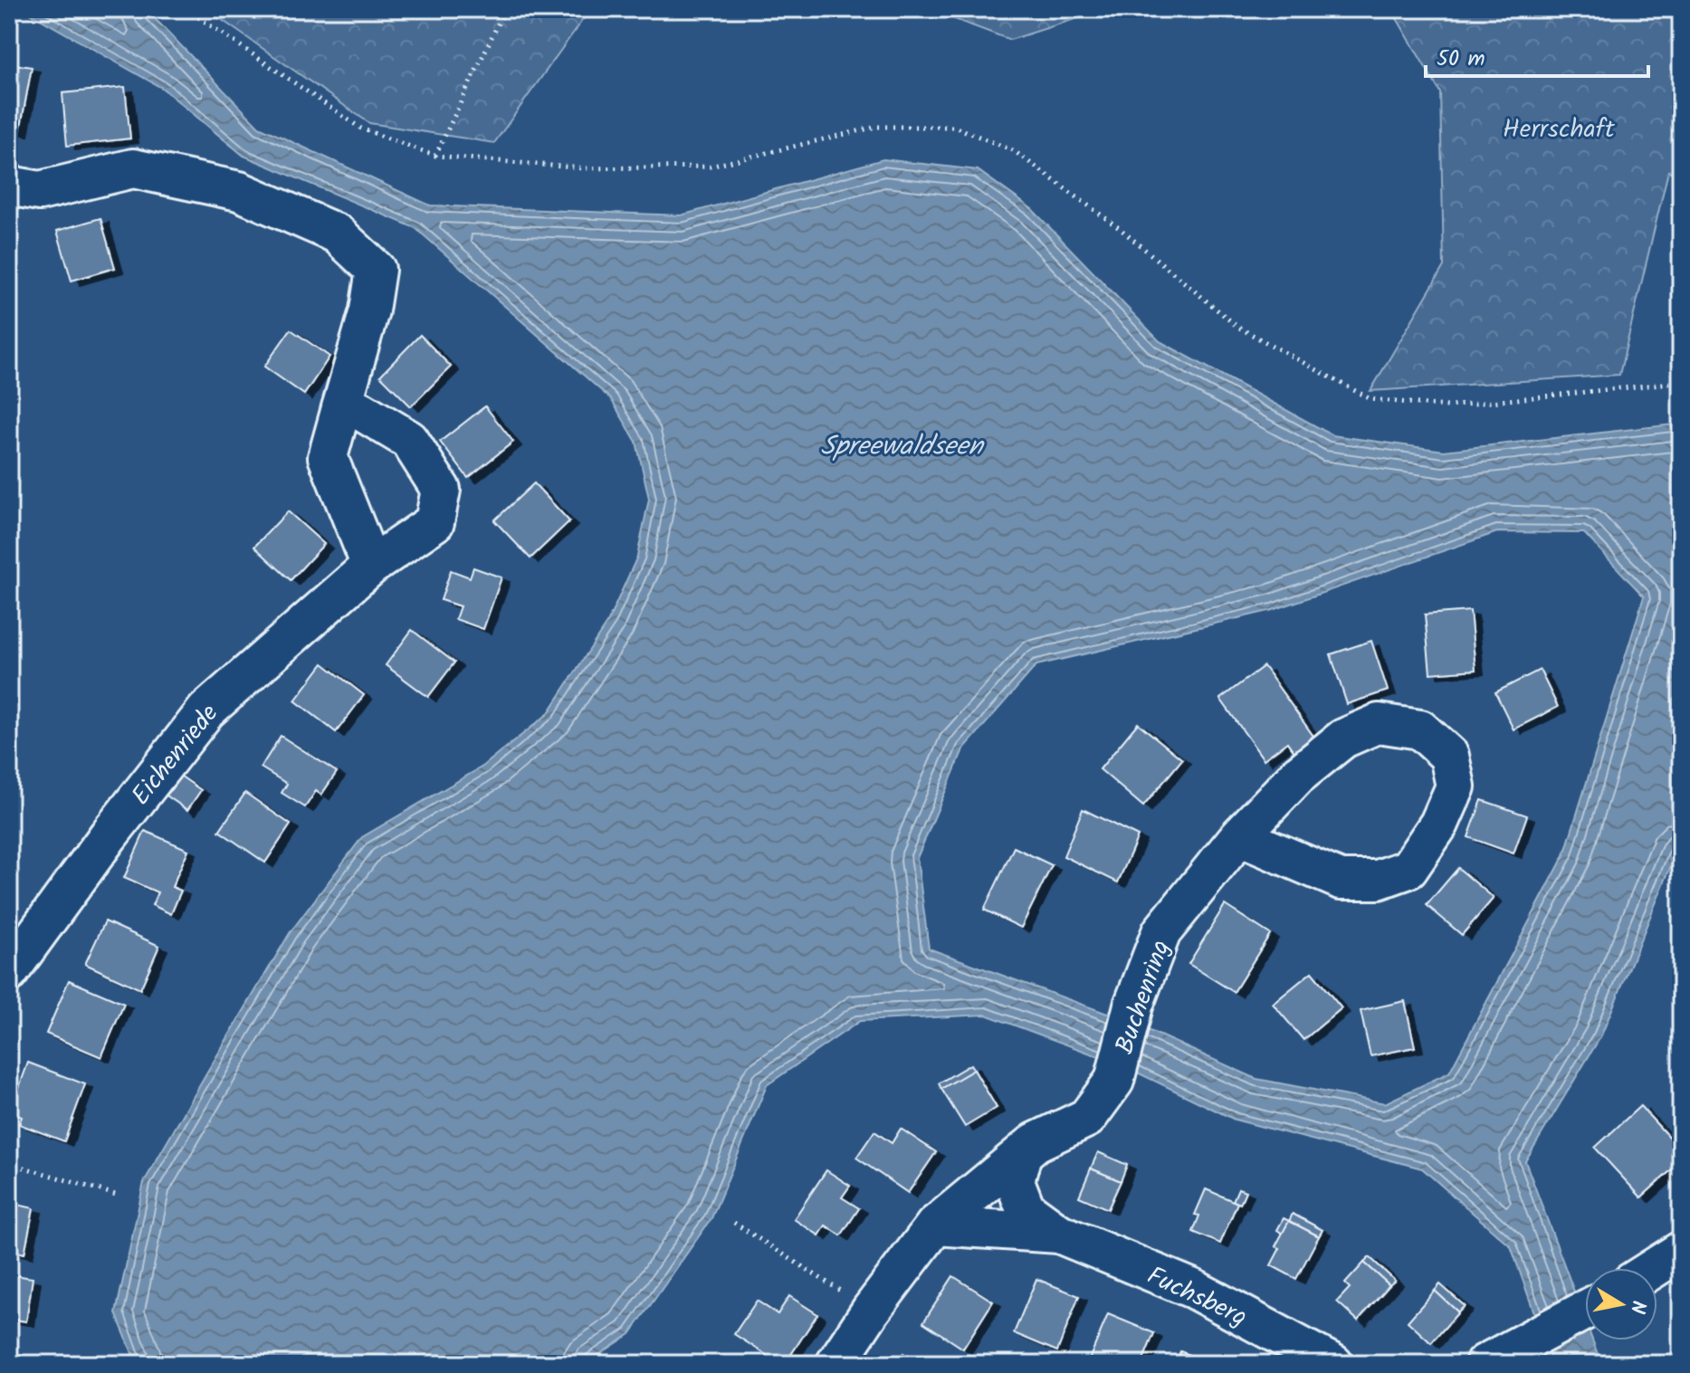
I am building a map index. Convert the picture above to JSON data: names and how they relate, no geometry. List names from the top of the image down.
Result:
{
  "streets": {
    "street": ["Eichenriede", "Buchenring", "Fuchsberg"]
  },
  "crossings": [
    ["Buchenring", "Fuchsberg"]
  ],
  "water": ["Spreewaldseen"],
  "parks": ["Herrschaft"],
  "scale_bar": "50 m",
  "north": "right"
}
